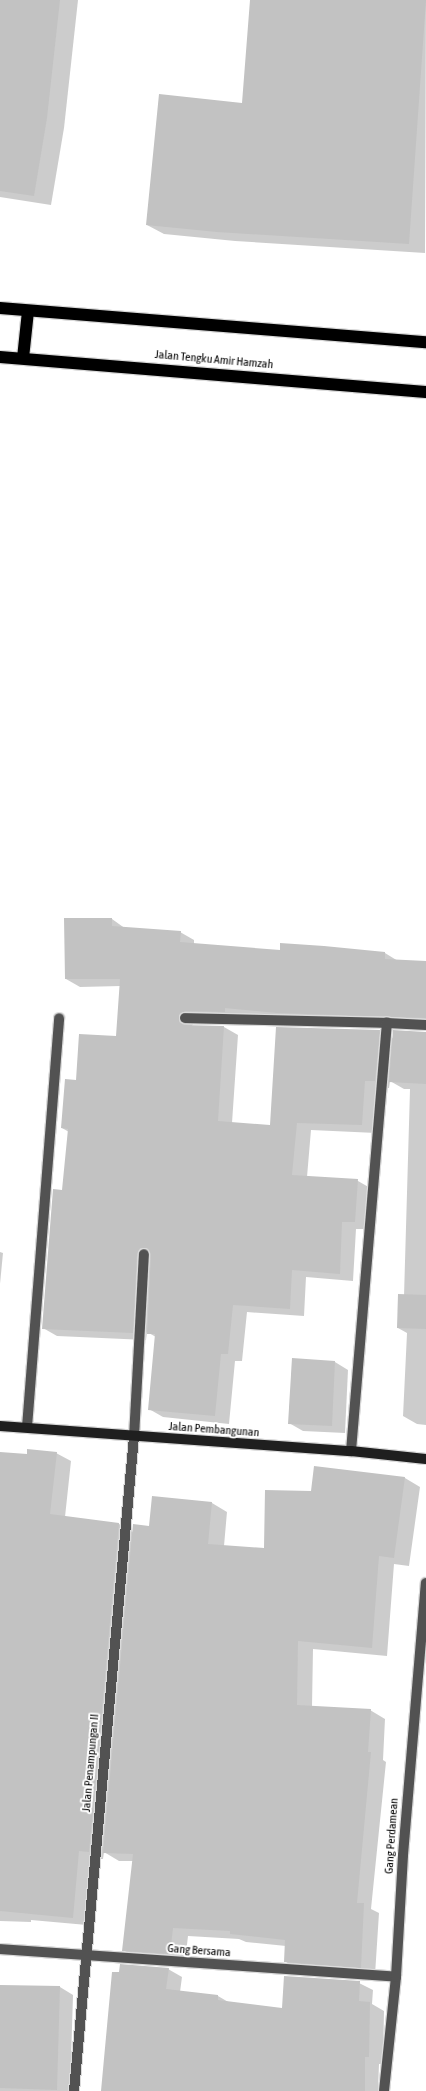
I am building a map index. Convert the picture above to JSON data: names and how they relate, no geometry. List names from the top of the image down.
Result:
{
  "streets": {
    "main road": ["Jalan Tengku Amir Hamzah"],
    "street": [
      "Jalan Pembangunan",
      "Jalan Penampungan II",
      "Gang Perdamean",
      "Gang Bersama"
    ]
  },
  "crossings": [
    ["Jalan Pembangunan", "Jalan Penampungan II"],
    ["Jalan Penampungan II", "Gang Bersama"],
    ["Gang Perdamean", "Gang Bersama"]
  ]
}
